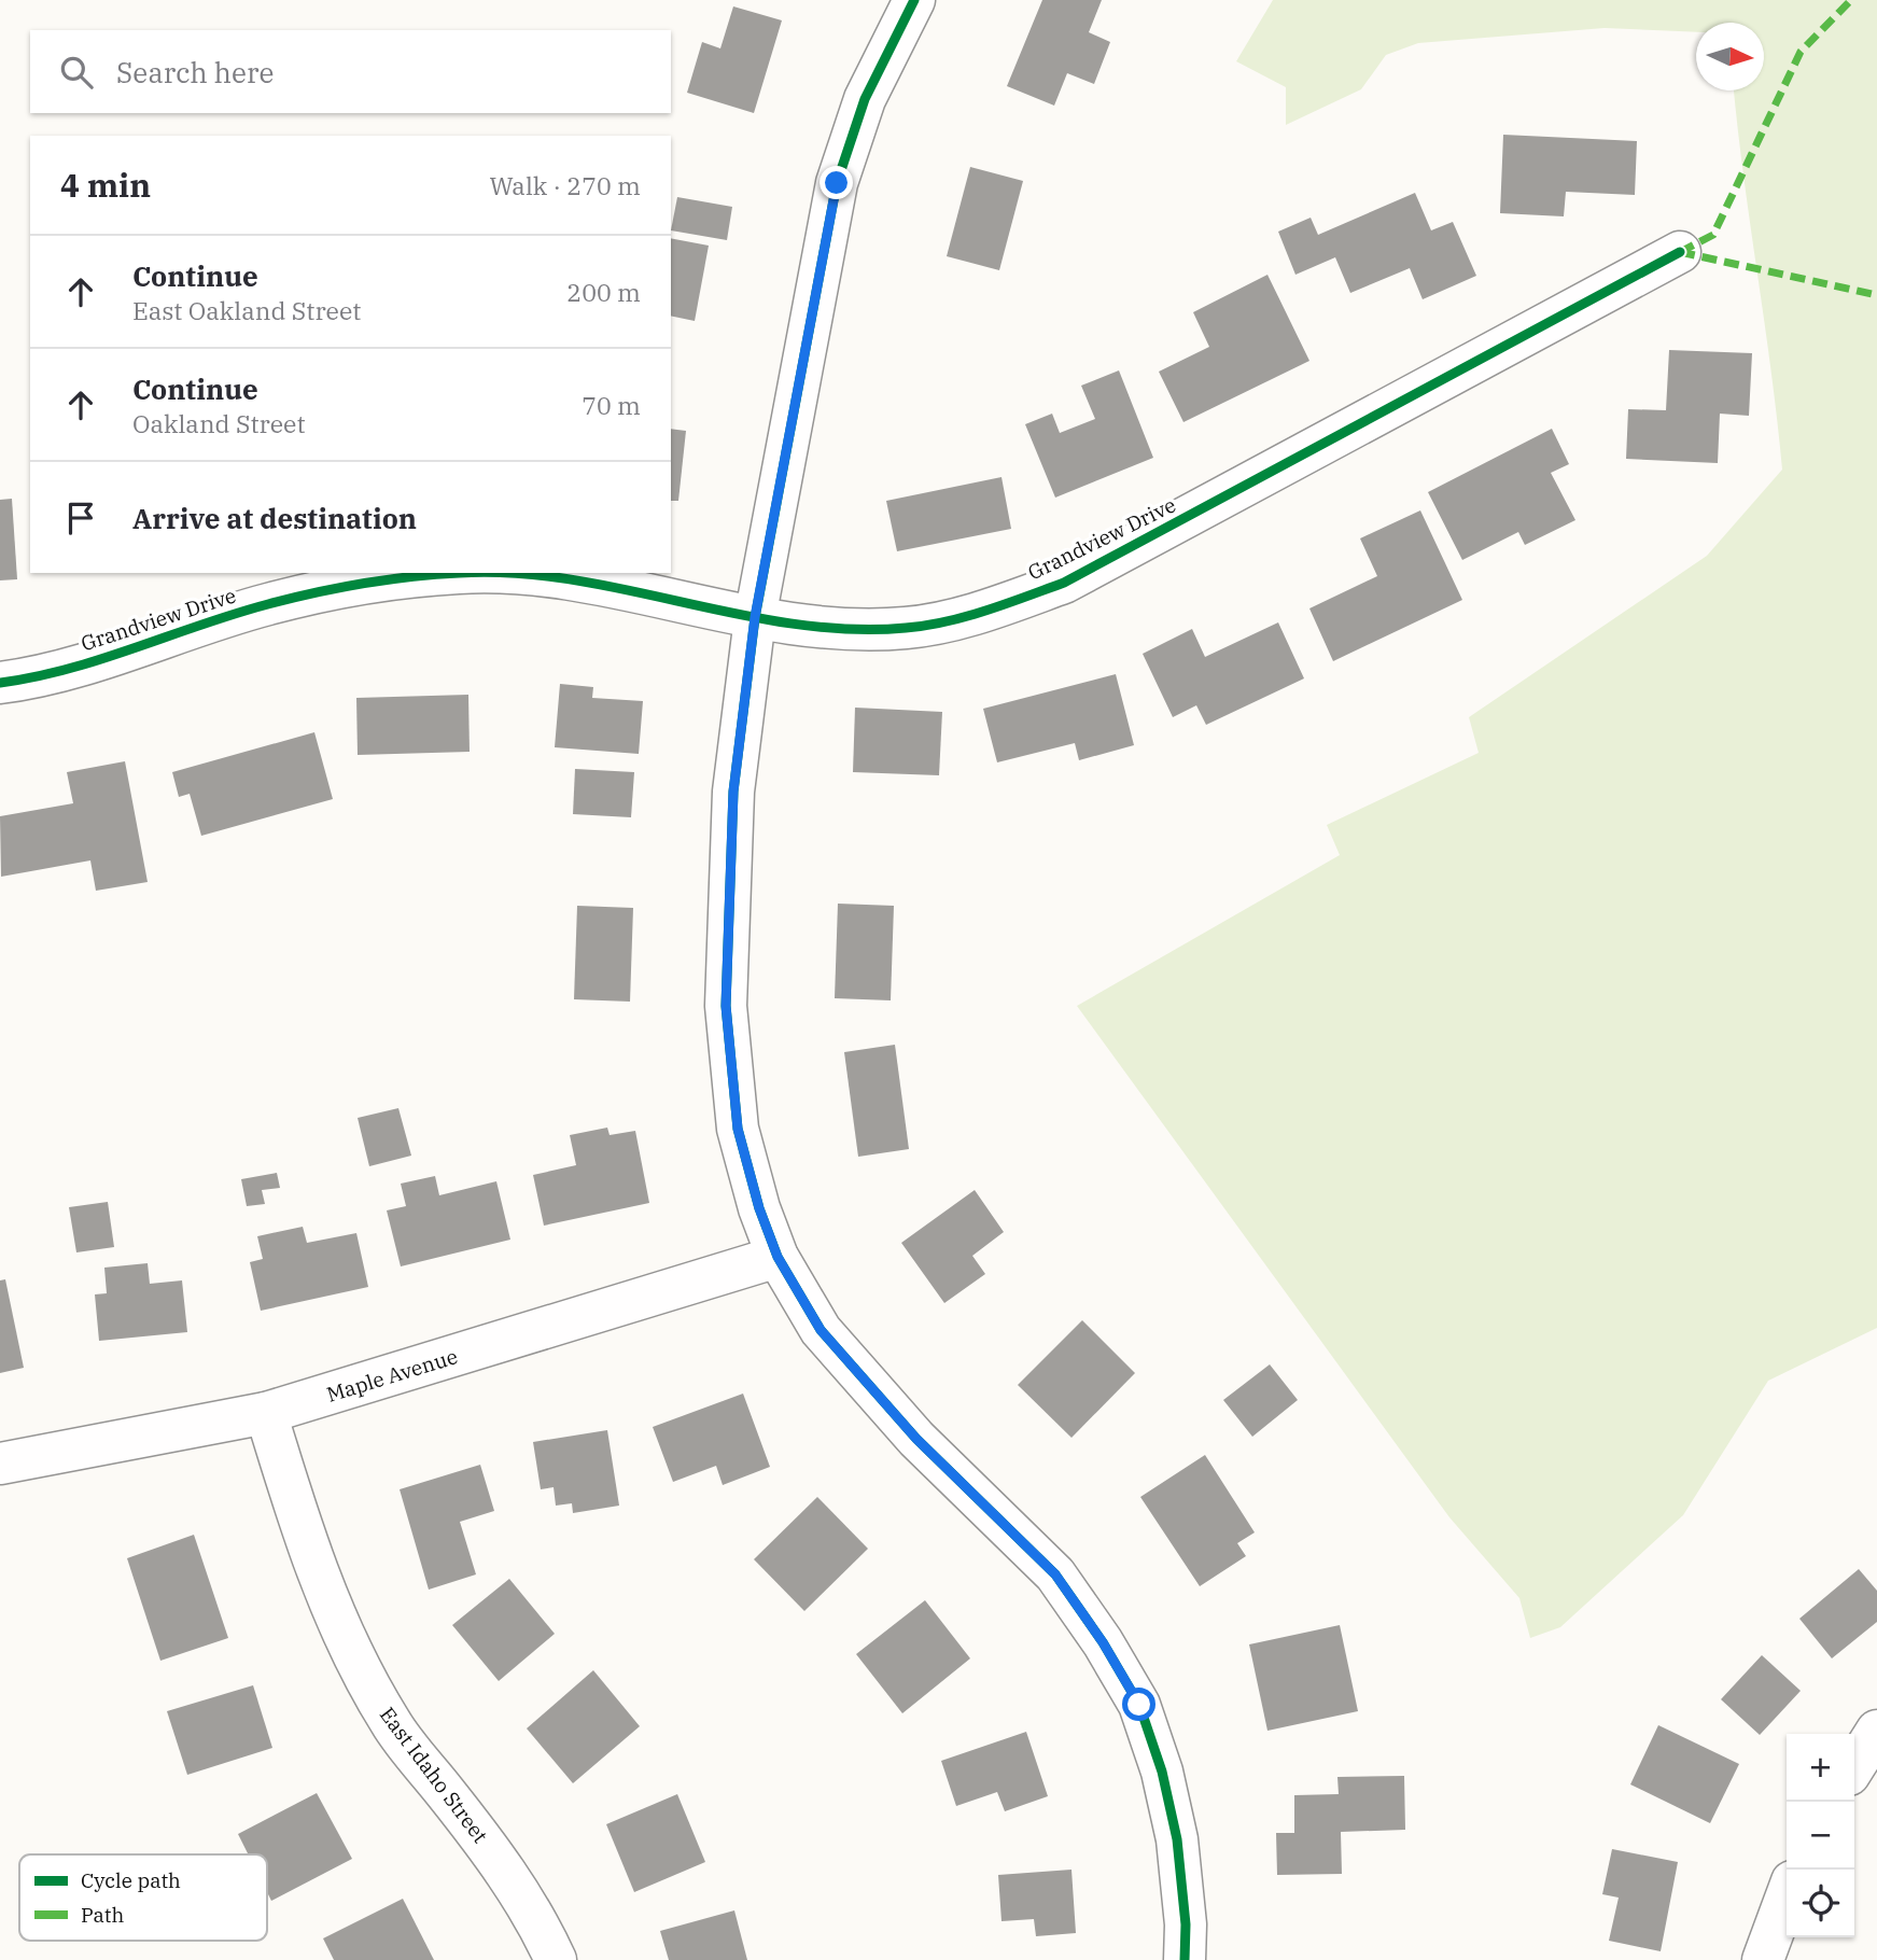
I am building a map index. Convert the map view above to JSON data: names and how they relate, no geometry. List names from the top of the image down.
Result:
{
  "streets": {
    "street": ["Grandview Drive", "Maple Avenue", "East Idaho Street"]
  },
  "crossings": [
    ["Maple Avenue", "East Idaho Street"]
  ],
  "legend": ["Cycle path", "Path"],
  "north": "right",
  "page": {
    "search": "Search here",
    "heading": ["4 min", "Walk · 270 m"],
    "list": [
      ["Continue", "East Oakland Street", "200 m"],
      ["Continue", "Oakland Street", "70 m"],
      "Arrive at destination"
    ],
    "map_buttons": ["+", "−"]
  }
}
